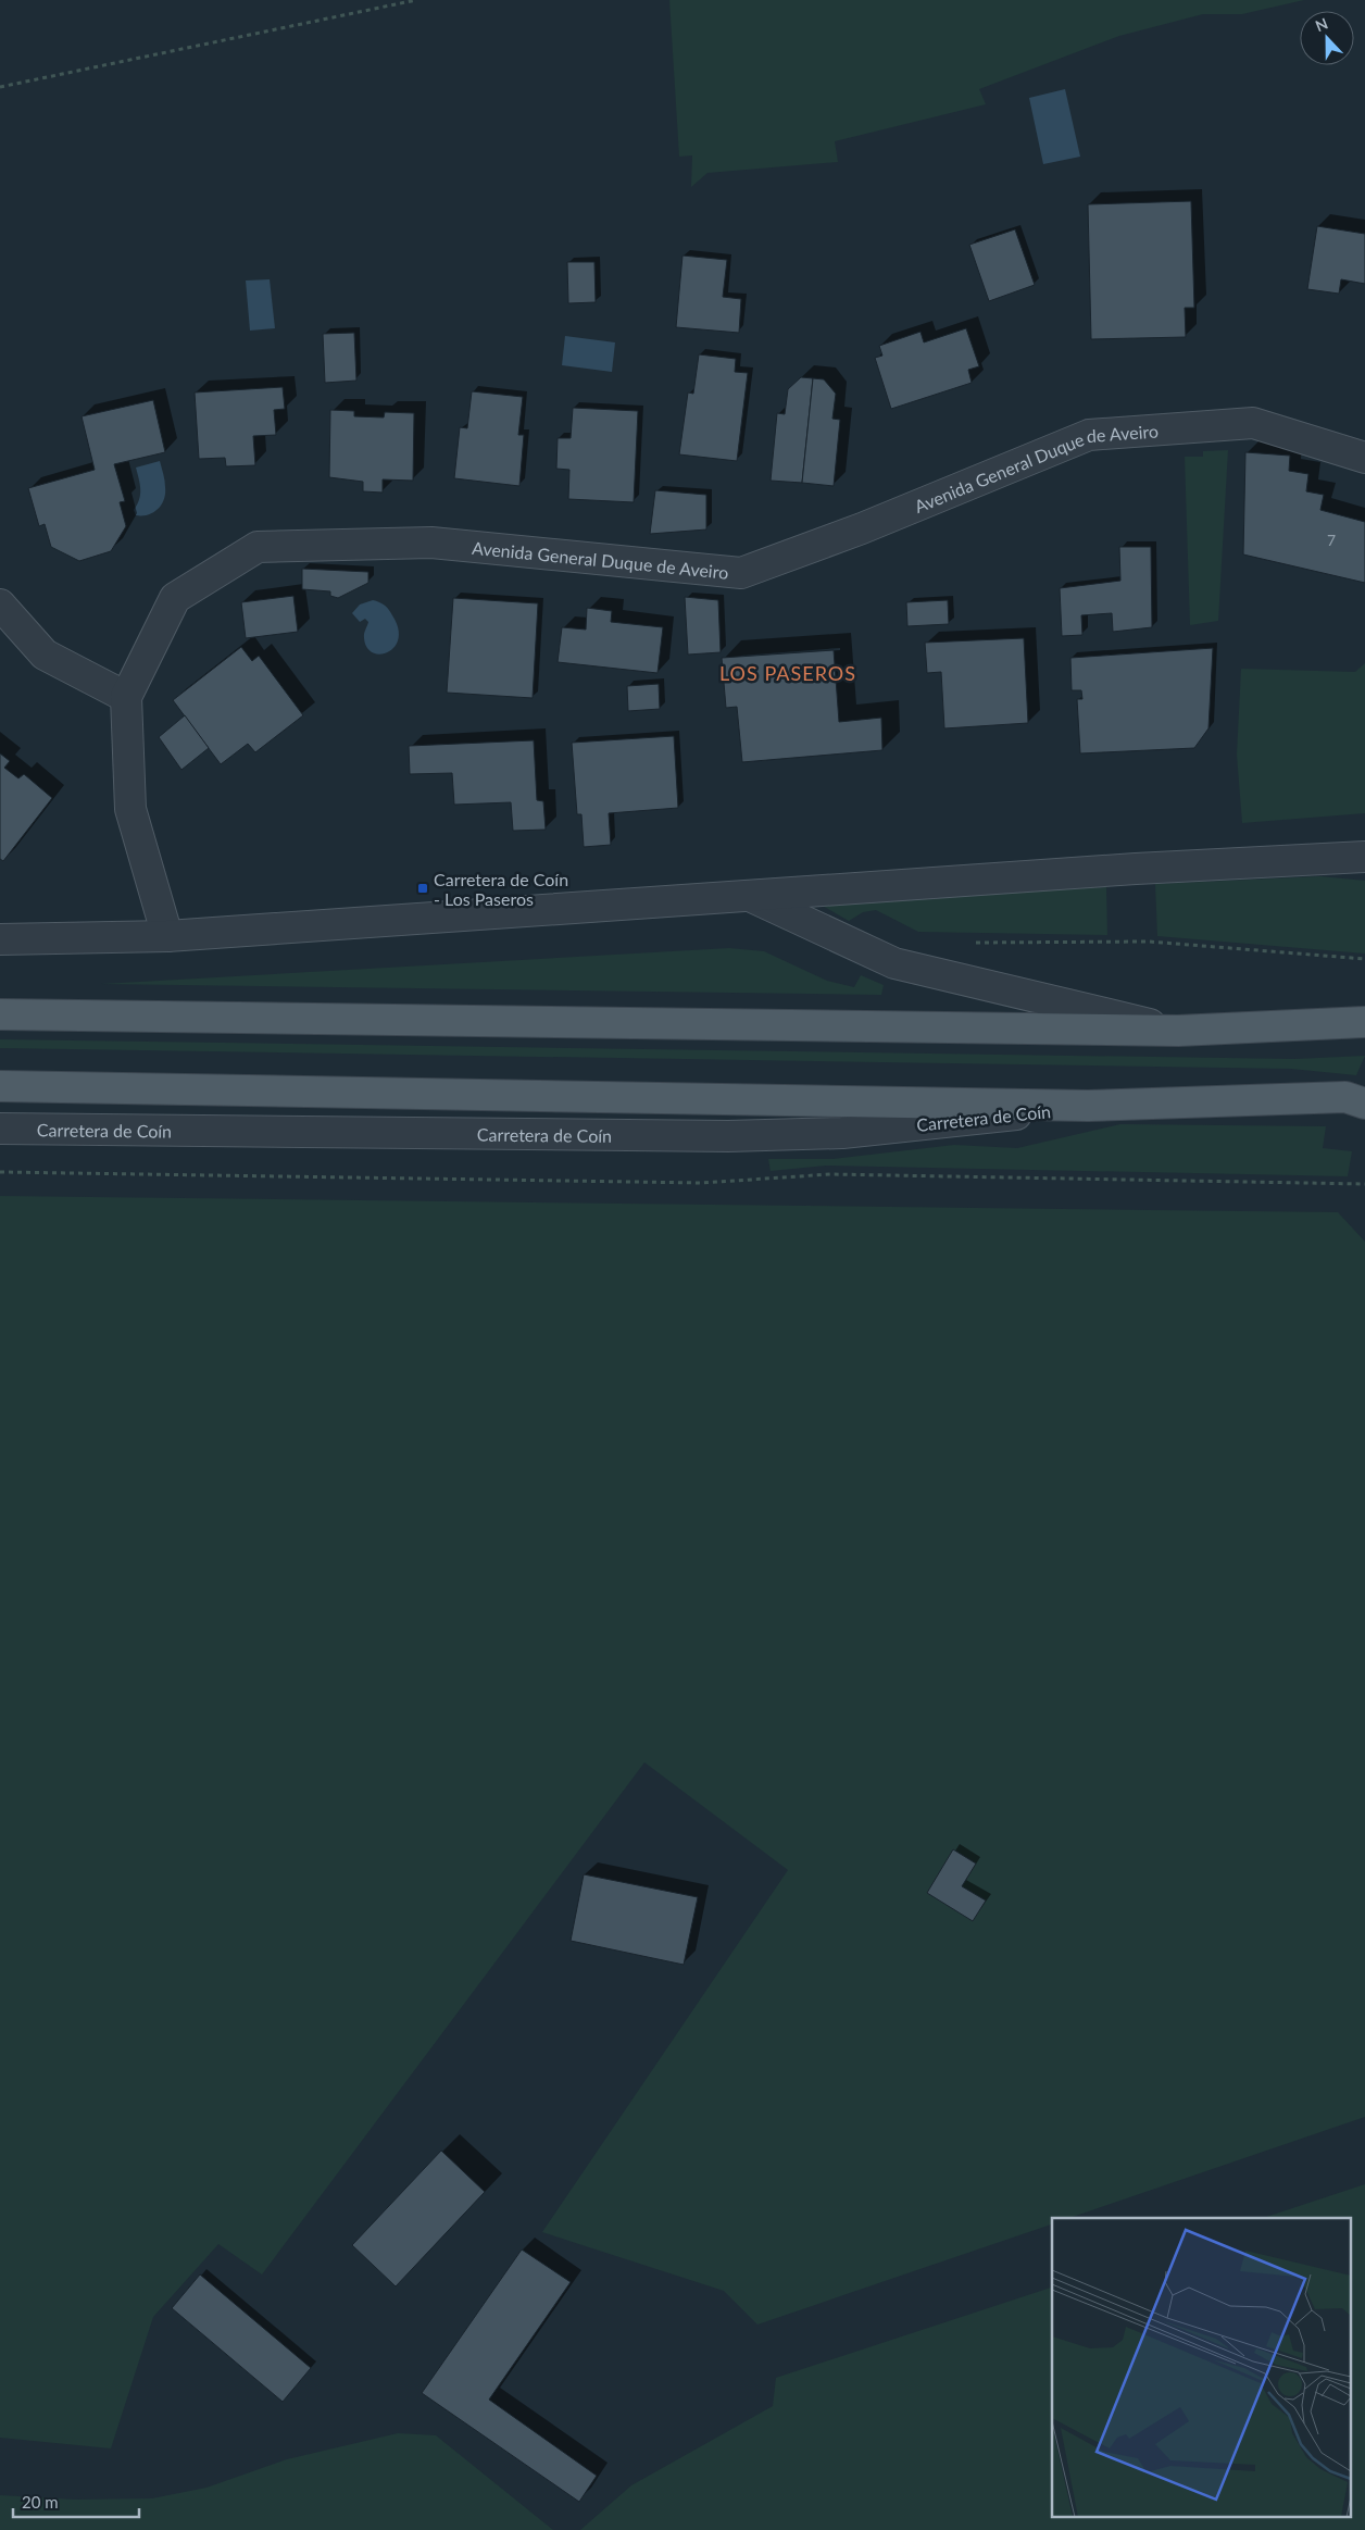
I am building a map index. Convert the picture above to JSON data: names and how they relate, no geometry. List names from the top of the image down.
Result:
{
  "streets": {
    "street": ["Avenida General Duque de Aveiro", "Carretera de Coín"]
  },
  "districts": ["LOS PASEROS"],
  "places": {
    "transit": ["Carretera de Coín - Los Paseros"]
  },
  "house_numbers": ["7"],
  "scale_bar": "20 m",
  "north": "top"
}
